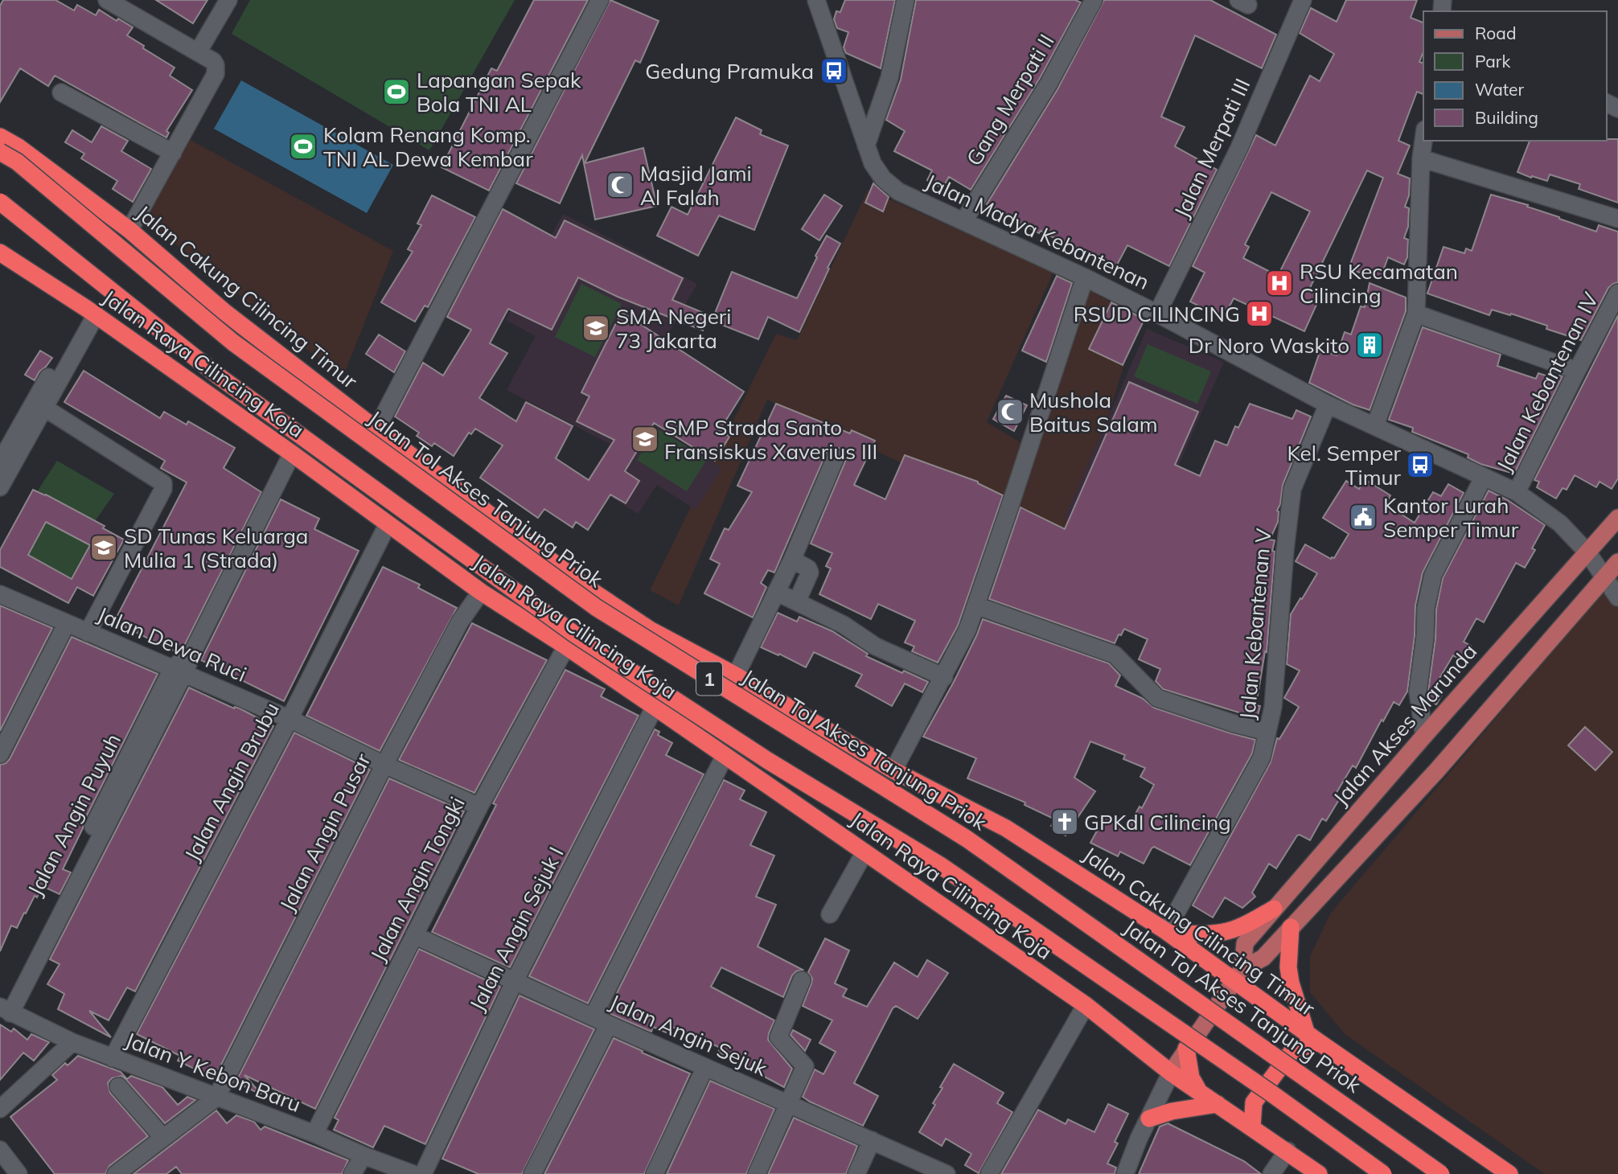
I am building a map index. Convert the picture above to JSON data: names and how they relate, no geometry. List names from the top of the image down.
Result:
{
  "streets": {
    "highway": [
      "Jalan Cakung Cilincing Timur",
      "Jalan Raya Cilincing Koja",
      "Jalan Tol Akses Tanjung Priok",
      "1"
    ],
    "main road": ["Jalan Akses Marunda"],
    "street": [
      "Gang Merpati II",
      "Jalan Merpati III",
      "Jalan Madya Kebantenan",
      "Jalan Kebantenan IV",
      "Jalan Kebantenan V",
      "Jalan Dewa Ruci",
      "Jalan Angin Brubu",
      "Jalan Angin Puyuh",
      "Jalan Angin Pusar",
      "Jalan Angin Tongki",
      "Jalan Angin Sejuk I",
      "Jalan Angin Sejuk",
      "Jalan Y Kebon Baru"
    ]
  },
  "crossings": [
    ["Gang Merpati II", "Jalan Madya Kebantenan"],
    ["Jalan Merpati III", "Jalan Madya Kebantenan"],
    ["Jalan Madya Kebantenan", "Jalan Kebantenan IV"],
    ["Jalan Madya Kebantenan", "Jalan Kebantenan V"],
    ["Jalan Madya Kebantenan", "Jalan Akses Marunda"],
    ["Jalan Cakung Cilincing Timur", "Jalan Kebantenan V"],
    ["Jalan Cakung Cilincing Timur", "Jalan Akses Marunda"],
    ["Jalan Raya Cilincing Koja", "Jalan Akses Marunda"],
    ["Jalan Raya Cilincing Koja", "Jalan Angin Brubu"],
    ["Jalan Raya Cilincing Koja", "Jalan Angin Puyuh"],
    ["Jalan Raya Cilincing Koja", "Jalan Angin Pusar"],
    ["Jalan Raya Cilincing Koja", "Jalan Angin Tongki"],
    ["Jalan Raya Cilincing Koja", "Jalan Angin Sejuk I"],
    ["Jalan Dewa Ruci", "Jalan Angin Brubu"],
    ["Jalan Dewa Ruci", "Jalan Angin Puyuh"],
    ["Jalan Dewa Ruci", "Jalan Angin Pusar"],
    ["Jalan Dewa Ruci", "Jalan Angin Tongki"],
    ["Jalan Angin Brubu", "Jalan Y Kebon Baru"],
    ["Jalan Angin Puyuh", "Jalan Y Kebon Baru"],
    ["Jalan Angin Pusar", "Jalan Y Kebon Baru"],
    ["Jalan Angin Tongki", "Jalan Angin Sejuk"],
    ["Jalan Angin Tongki", "Jalan Y Kebon Baru"],
    ["Jalan Angin Sejuk I", "Jalan Angin Sejuk"]
  ],
  "places": {
    "bus stop": ["Gedung Pramuka", "Kel. Semper Timur"],
    "sports": ["Lapangan Sepak Bola TNI AL", "Kolam Renang Komp. TNI AL Dewa Kembar"],
    "mosque": ["Masjid Jami Al Falah", "Mushola Baitus Salam"],
    "hospital": ["RSU Kecamatan Cilincing", "RSUD CILINCING"],
    "school or university": ["SMA Negeri 73 Jakarta", "SMP Strada Santo Fransiskus Xaverius III", "SD Tunas Keluarga Mulia 1 (Strada)"],
    "building": ["Dr Noro Waskito"],
    "public building": ["Kantor Lurah Semper Timur"],
    "church": ["GPKdI Cilincing"]
  },
  "legend": [
    "Road",
    "Park",
    "Water",
    "Building"
  ]
}
